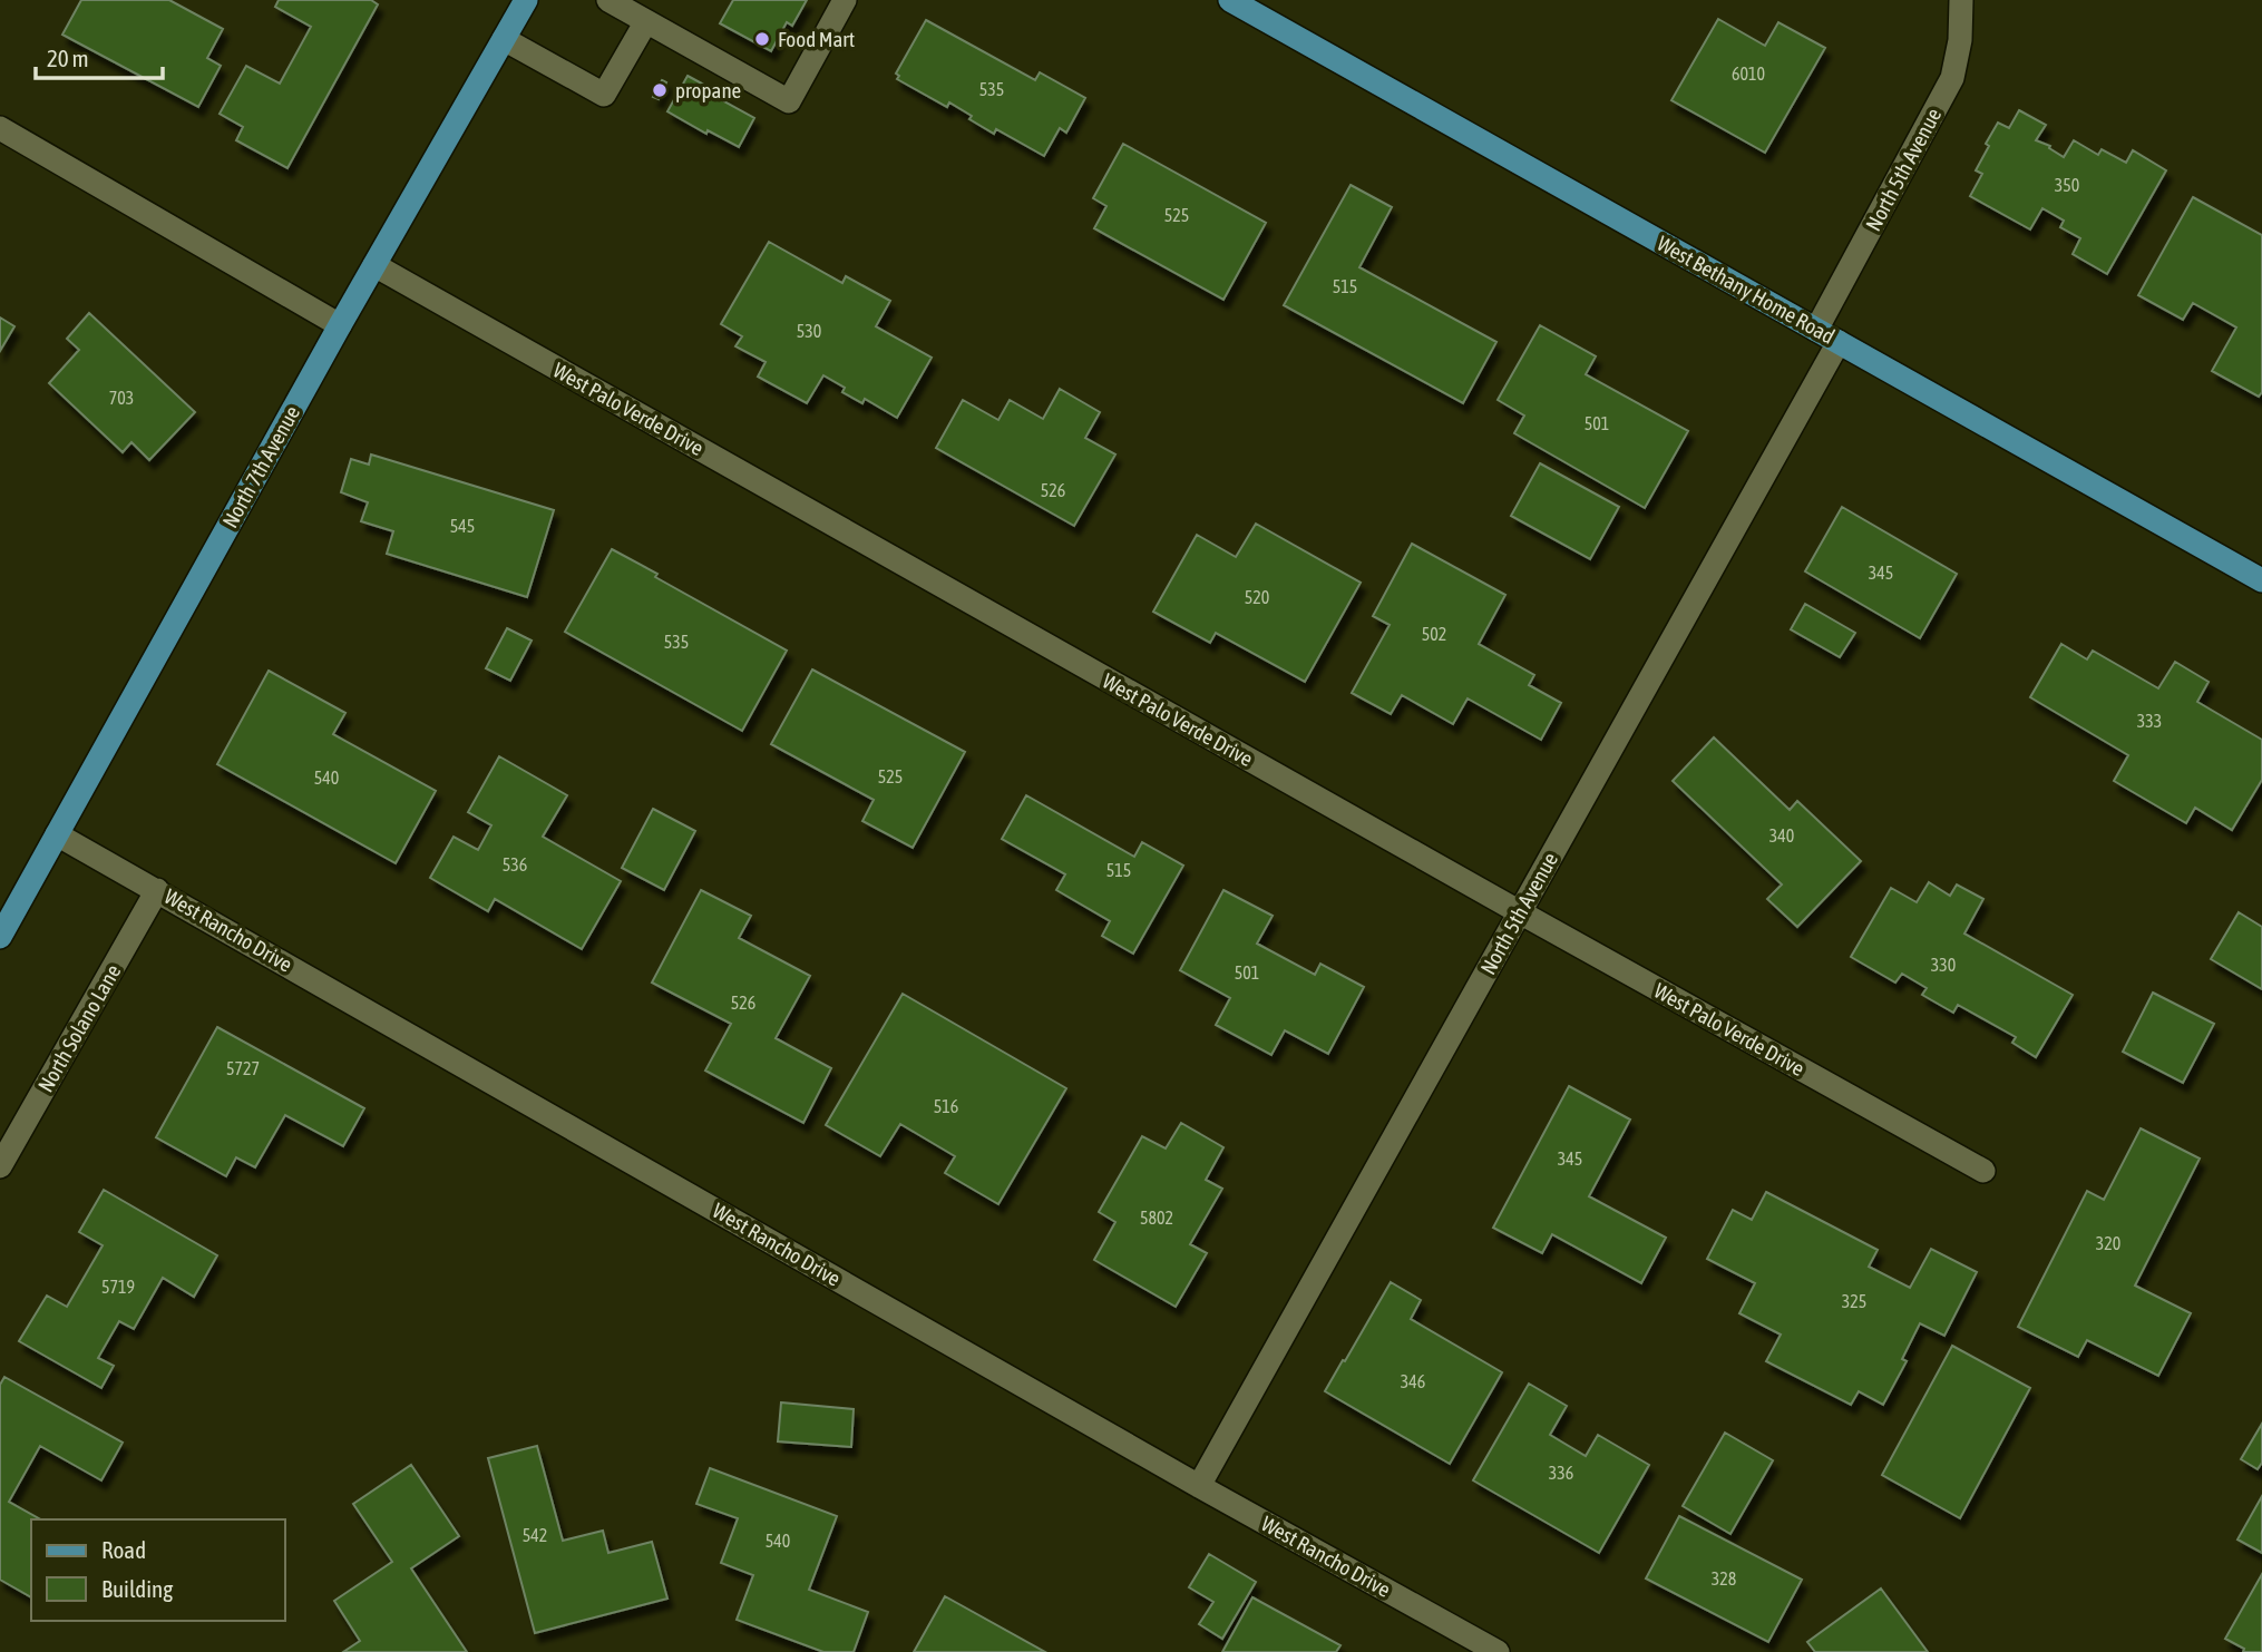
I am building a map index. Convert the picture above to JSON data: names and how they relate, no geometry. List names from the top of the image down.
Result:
{
  "streets": {
    "main road": ["West Bethany Home Road", "North 7th Avenue"],
    "street": [
      "North 5th Avenue",
      "West Palo Verde Drive",
      "West Rancho Drive",
      "North Solano Lane"
    ]
  },
  "crossings": [
    ["North 5th Avenue", "West Bethany Home Road"],
    ["North 5th Avenue", "West Palo Verde Drive"],
    ["North 5th Avenue", "West Rancho Drive"],
    ["West Palo Verde Drive", "North 7th Avenue"],
    ["North 7th Avenue", "West Rancho Drive"],
    ["West Rancho Drive", "North Solano Lane"]
  ],
  "places": ["Food Mart", "propane"],
  "house_numbers": [
    "6010",
    "535",
    "350",
    "525",
    "515",
    "530",
    "703",
    "501",
    "526",
    "545",
    "345",
    "520",
    "502",
    "535",
    "333",
    "525",
    "540",
    "340",
    "536",
    "515",
    "330",
    "501",
    "526",
    "5727",
    "516",
    "345",
    "5802",
    "320",
    "5719",
    "325",
    "346",
    "336",
    "542",
    "540",
    "328"
  ],
  "legend": ["Road", "Building"],
  "scale_bar": "20 m"
}
